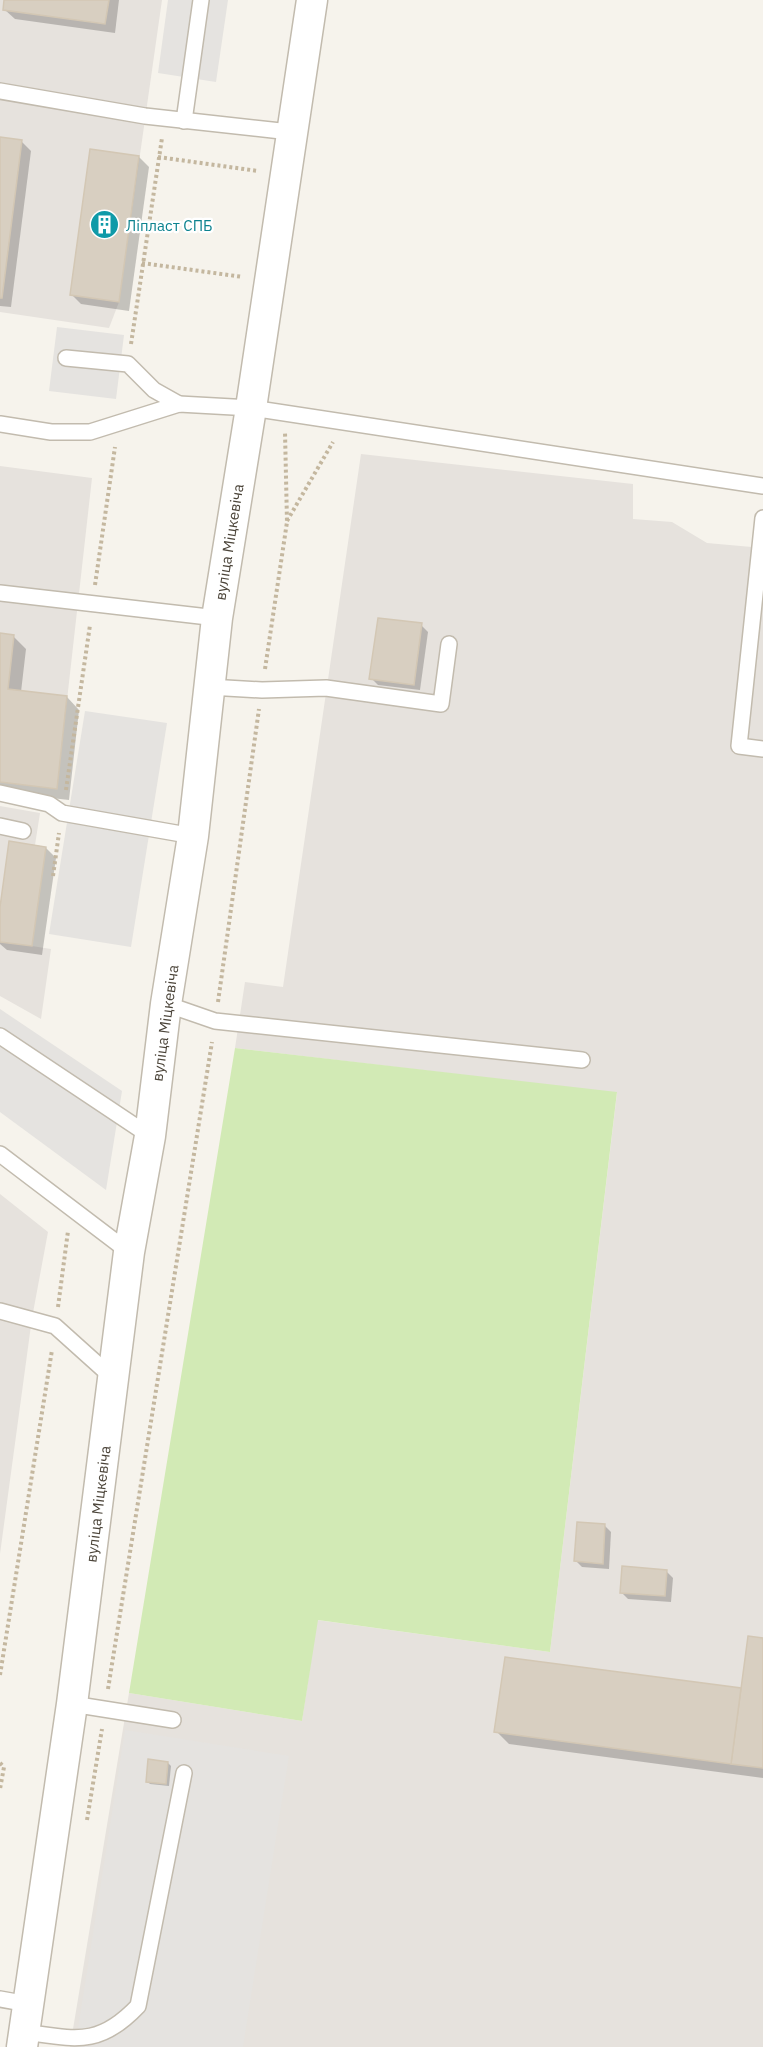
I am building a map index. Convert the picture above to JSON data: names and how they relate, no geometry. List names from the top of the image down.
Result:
{
  "streets": {
    "street": ["вуліца Міцкевіча"]
  },
  "places": {
    "building": ["Ліпласт СПБ"]
  }
}
